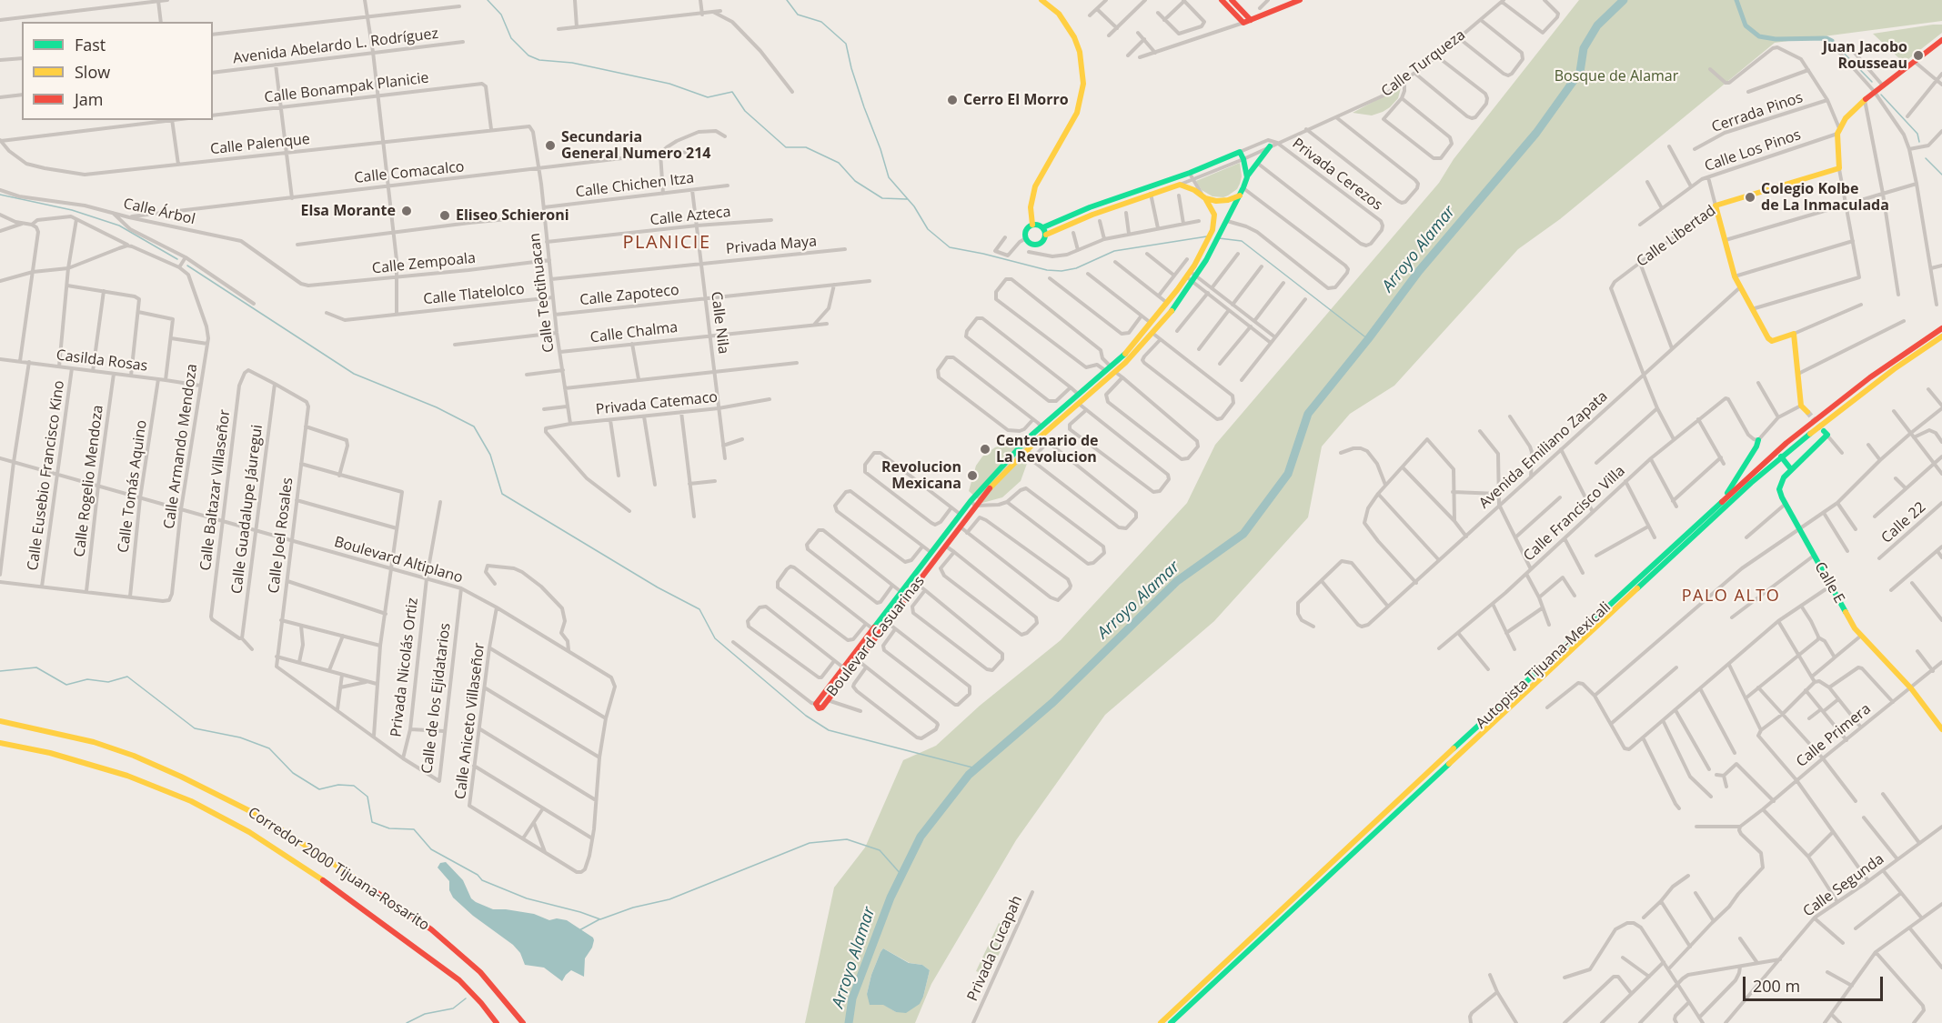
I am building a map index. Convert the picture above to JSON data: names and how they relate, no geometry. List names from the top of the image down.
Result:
{
  "streets": {
    "main road": [
      "Calle Turqueza",
      "Calle Libertad",
      "Calle E",
      "Boulevard Casuarinas",
      "Autopista Tijuana-Mexicali",
      "Corredor 2000 Tijuana-Rosarito"
    ],
    "street": [
      "Avenida Abelardo L. Rodríguez",
      "Calle Bonampak Planicie",
      "Cerrada Pinos",
      "Calle Palenque",
      "Calle Los Pinos",
      "Calle Comacalco",
      "Privada Cerezos",
      "Calle Chichen Itza",
      "Calle Árbol",
      "Calle Azteca",
      "Privada Maya",
      "Calle Zempoala",
      "Calle Teotihuacan",
      "Calle Tlatelolco",
      "Calle Zapoteco",
      "Calle Nila",
      "Calle Chalma",
      "Casilda Rosas",
      "Privada Catemaco",
      "Calle Armando Mendoza",
      "Avenida Emiliano Zapata",
      "Calle Eusebio Francisco Kino",
      "Calle Rogelio Mendoza",
      "Calle Tomás Aquino",
      "Calle Baltazar Villaseñor",
      "Calle Guadalupe Jáuregui",
      "Calle Francisco Villa",
      "Calle 22",
      "Calle Joel Rosales",
      "Boulevard Altiplano",
      "Privada Nicolás Ortiz",
      "Calle de los Ejidatarios",
      "Calle Aniceto Villaseñor",
      "Calle Primera",
      "Calle Segunda",
      "Privada Cucapah"
    ]
  },
  "crossings": [
    ["Calle Turqueza", "Privada Cerezos"],
    ["Calle Turqueza", "Boulevard Casuarinas"],
    ["Calle Bonampak Planicie", "Calle Palenque"],
    ["Calle Palenque", "Calle Teotihuacan"],
    ["Calle Comacalco", "Calle Árbol"],
    ["Calle Comacalco", "Calle Teotihuacan"],
    ["Calle Chichen Itza", "Calle Teotihuacan"],
    ["Calle Chichen Itza", "Calle Nila"],
    ["Calle Árbol", "Calle Zempoala"],
    ["Calle Azteca", "Calle Teotihuacan"],
    ["Calle Azteca", "Calle Nila"],
    ["Calle Libertad", "Avenida Emiliano Zapata"],
    ["Privada Maya", "Calle Teotihuacan"],
    ["Privada Maya", "Calle Nila"],
    ["Calle Zempoala", "Calle Teotihuacan"],
    ["Calle Teotihuacan", "Calle Tlatelolco"],
    ["Calle Teotihuacan", "Calle Zapoteco"],
    ["Calle Teotihuacan", "Calle Chalma"],
    ["Calle Teotihuacan", "Privada Catemaco"],
    ["Calle Zapoteco", "Calle Nila"],
    ["Calle Nila", "Calle Chalma"],
    ["Calle Nila", "Privada Catemaco"],
    ["Casilda Rosas", "Calle Armando Mendoza"],
    ["Casilda Rosas", "Calle Eusebio Francisco Kino"],
    ["Casilda Rosas", "Calle Rogelio Mendoza"],
    ["Casilda Rosas", "Calle Tomás Aquino"],
    ["Calle Armando Mendoza", "Calle Tomás Aquino"],
    ["Calle Armando Mendoza", "Boulevard Altiplano"],
    ["Calle Eusebio Francisco Kino", "Boulevard Altiplano"],
    ["Calle Rogelio Mendoza", "Boulevard Altiplano"],
    ["Calle Tomás Aquino", "Boulevard Altiplano"],
    ["Calle Baltazar Villaseñor", "Calle Guadalupe Jáuregui"],
    ["Calle Baltazar Villaseñor", "Calle Joel Rosales"],
    ["Calle Baltazar Villaseñor", "Boulevard Altiplano"],
    ["Calle Guadalupe Jáuregui", "Calle Joel Rosales"],
    ["Calle Guadalupe Jáuregui", "Boulevard Altiplano"],
    ["Calle Joel Rosales", "Boulevard Altiplano"],
    ["Calle Joel Rosales", "Calle de los Ejidatarios"],
    ["Boulevard Altiplano", "Privada Nicolás Ortiz"],
    ["Boulevard Altiplano", "Calle de los Ejidatarios"],
    ["Boulevard Altiplano", "Calle Aniceto Villaseñor"],
    ["Calle E", "Calle Primera"],
    ["Privada Nicolás Ortiz", "Calle de los Ejidatarios"]
  ],
  "districts": ["PLANICIE", "PALO ALTO"],
  "water": ["Arroyo Alamar"],
  "parks": ["Bosque de Alamar"],
  "places": [
    "Juan Jacobo Rousseau",
    "Cerro El Morro",
    "Secundaria General Numero 214",
    "Colegio Kolbe de La Inmaculada",
    "Elsa Morante",
    "Eliseo Schieroni",
    "Centenario de La Revolucion",
    "Revolucion Mexicana"
  ],
  "legend": ["Fast", "Slow", "Jam"],
  "scale_bar": "200 m"
}
